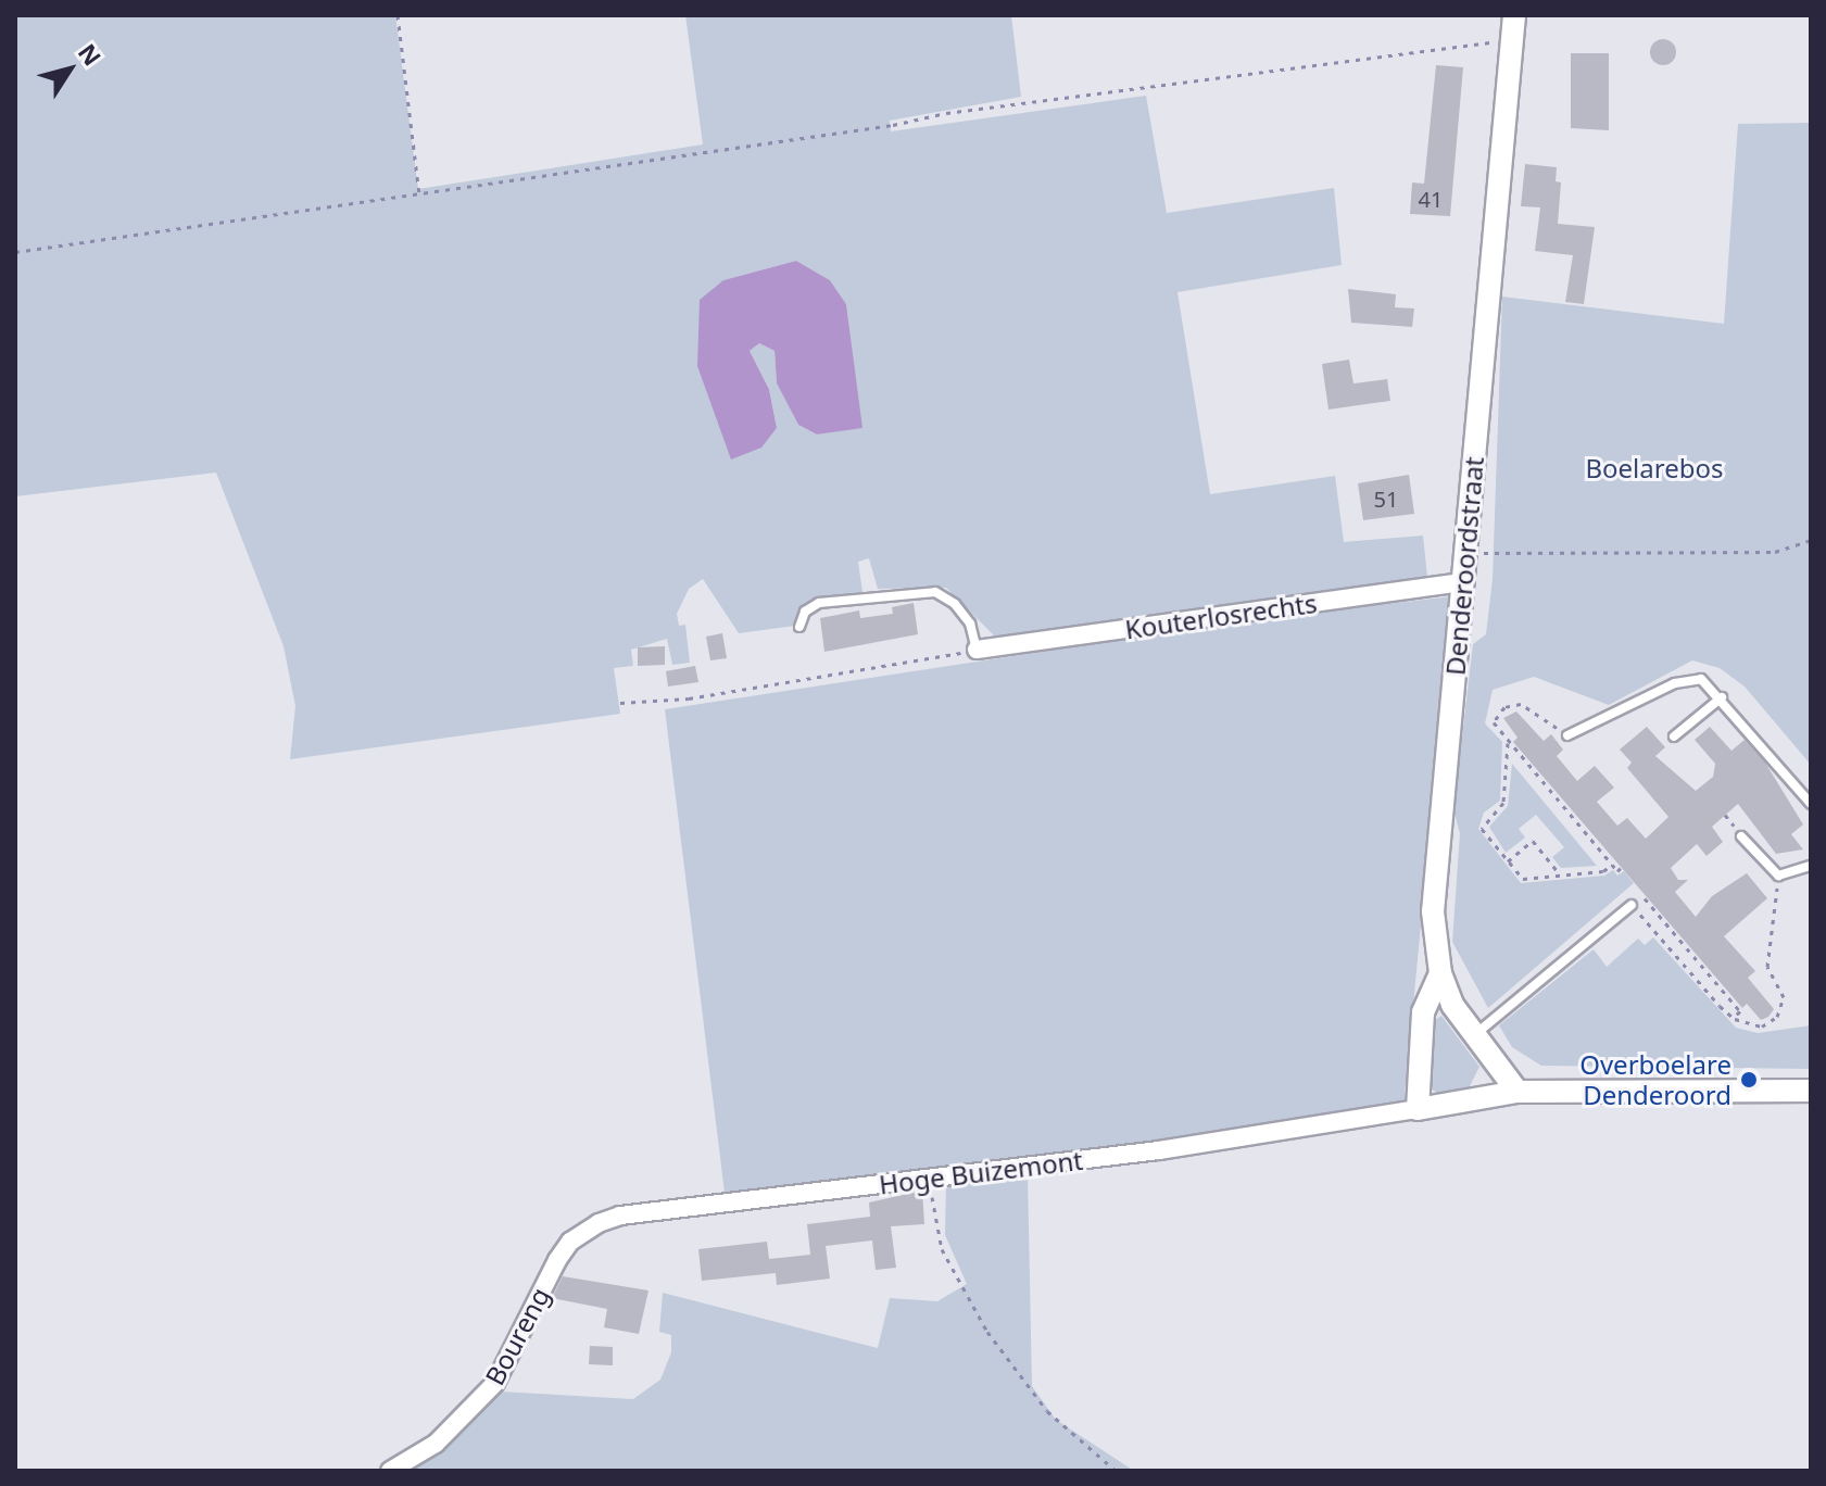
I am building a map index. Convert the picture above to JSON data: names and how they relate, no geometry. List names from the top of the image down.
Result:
{
  "streets": {
    "street": [
      "Denderoordstraat",
      "Kouterlosrechts",
      "Hoge Buizemont",
      "Boureng"
    ]
  },
  "crossings": [
    ["Denderoordstraat", "Kouterlosrechts"],
    ["Denderoordstraat", "Hoge Buizemont"],
    ["Hoge Buizemont", "Boureng"]
  ],
  "parks": ["Boelarebos"],
  "places": ["Overboelare Denderoord"],
  "house_numbers": ["41", "51"],
  "north": "top right"
}
